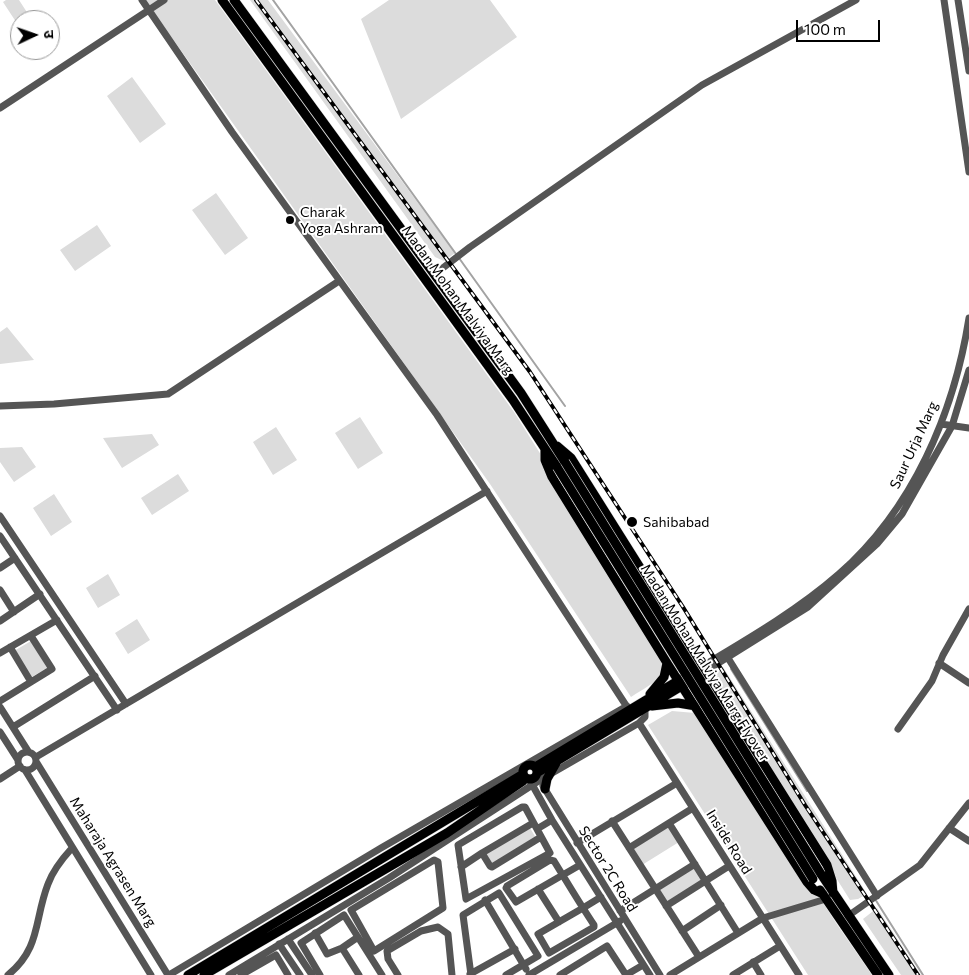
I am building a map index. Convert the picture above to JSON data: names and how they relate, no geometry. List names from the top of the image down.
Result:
{
  "streets": {
    "main road": ["Madan Mohan Malviya Marg", "Madan Mohan Malviya Marg Flyover"],
    "street": [
      "Saur Urja Marg",
      "Inside Road",
      "Maharaja Agrasen Marg",
      "Sector 2C Road"
    ]
  },
  "crossings": [
    ["Madan Mohan Malviya Marg", "Madan Mohan Malviya Marg Flyover"],
    ["Saur Urja Marg", "Madan Mohan Malviya Marg Flyover"]
  ],
  "places": ["Charak Yoga Ashram", "Sahibabad"],
  "scale_bar": "100 m",
  "north": "right"
}
